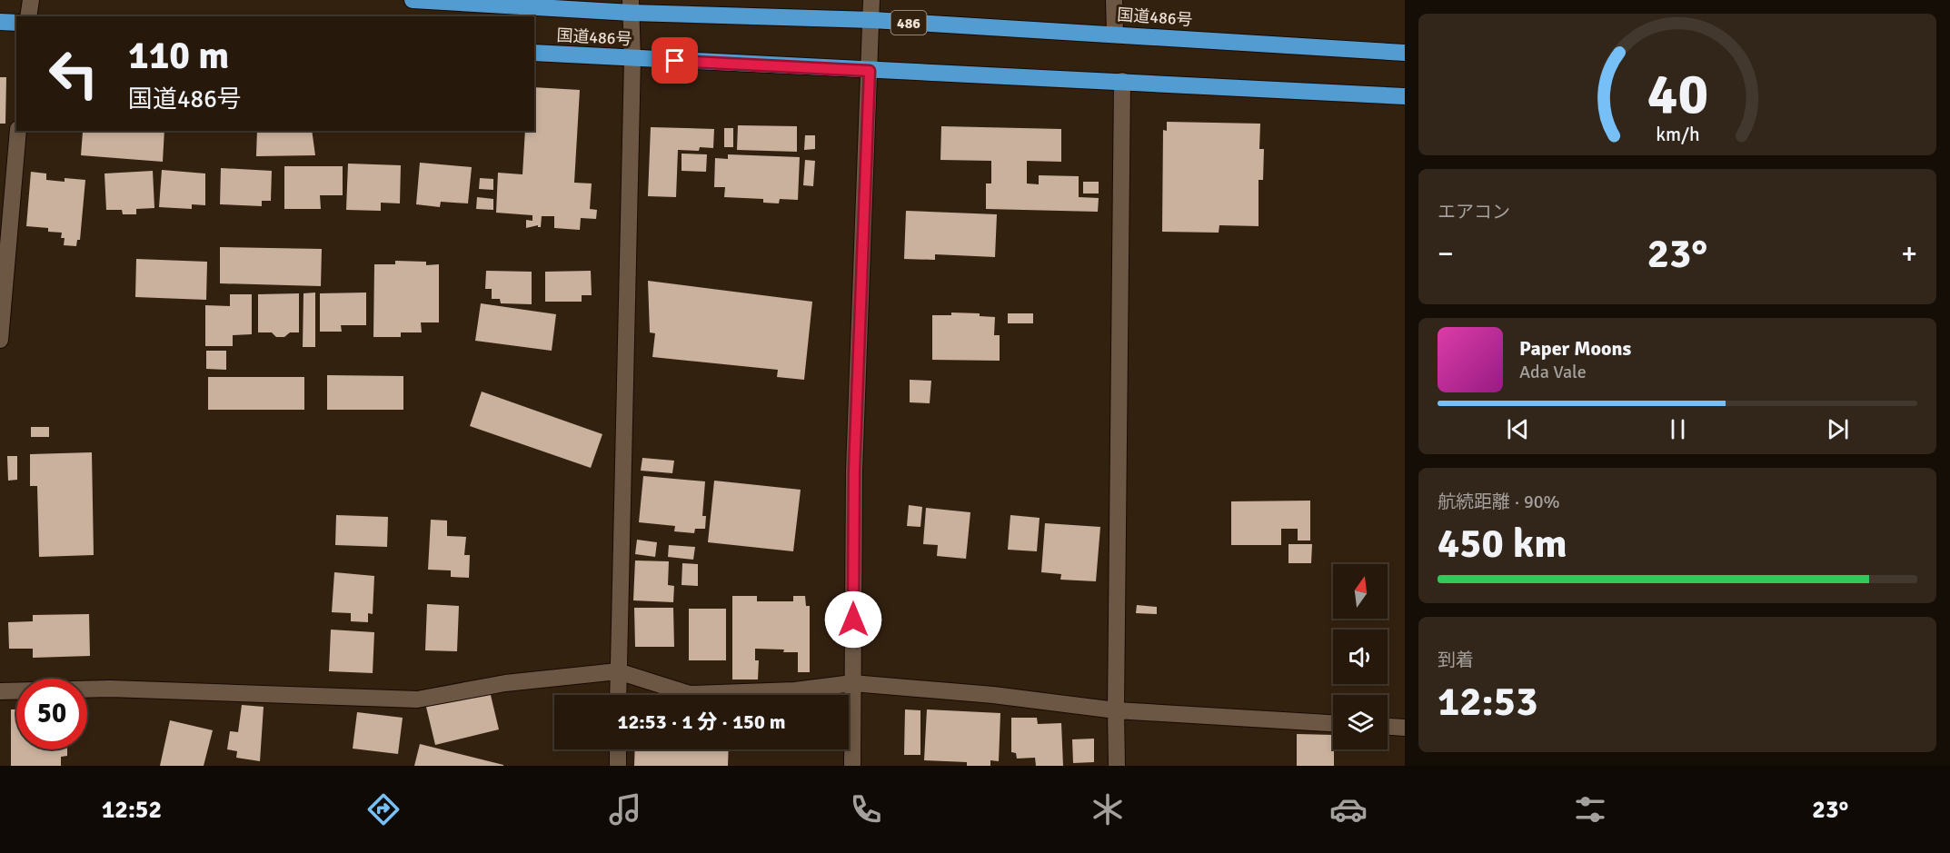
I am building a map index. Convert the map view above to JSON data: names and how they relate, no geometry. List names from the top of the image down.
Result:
{
  "streets": {
    "highway": ["国道486号", "486"]
  },
  "north": "top",
  "page": {
    "turn": ["110 m", "国道486号"],
    "tile": [
      "エアコン",
      ["航続距離 · 90%", "450 km"],
      ["到着", "12:53"]
    ],
    "heat": ["−", "23°", "+"],
    "song": ["Paper Moons", "Ada Vale"],
    "limit": "50",
    "trip": "12:53 · 1 分 · 150 m",
    "tabs": ["12:52", "23°"],
    "gauge": ["40", "km/h"]
  }
}
